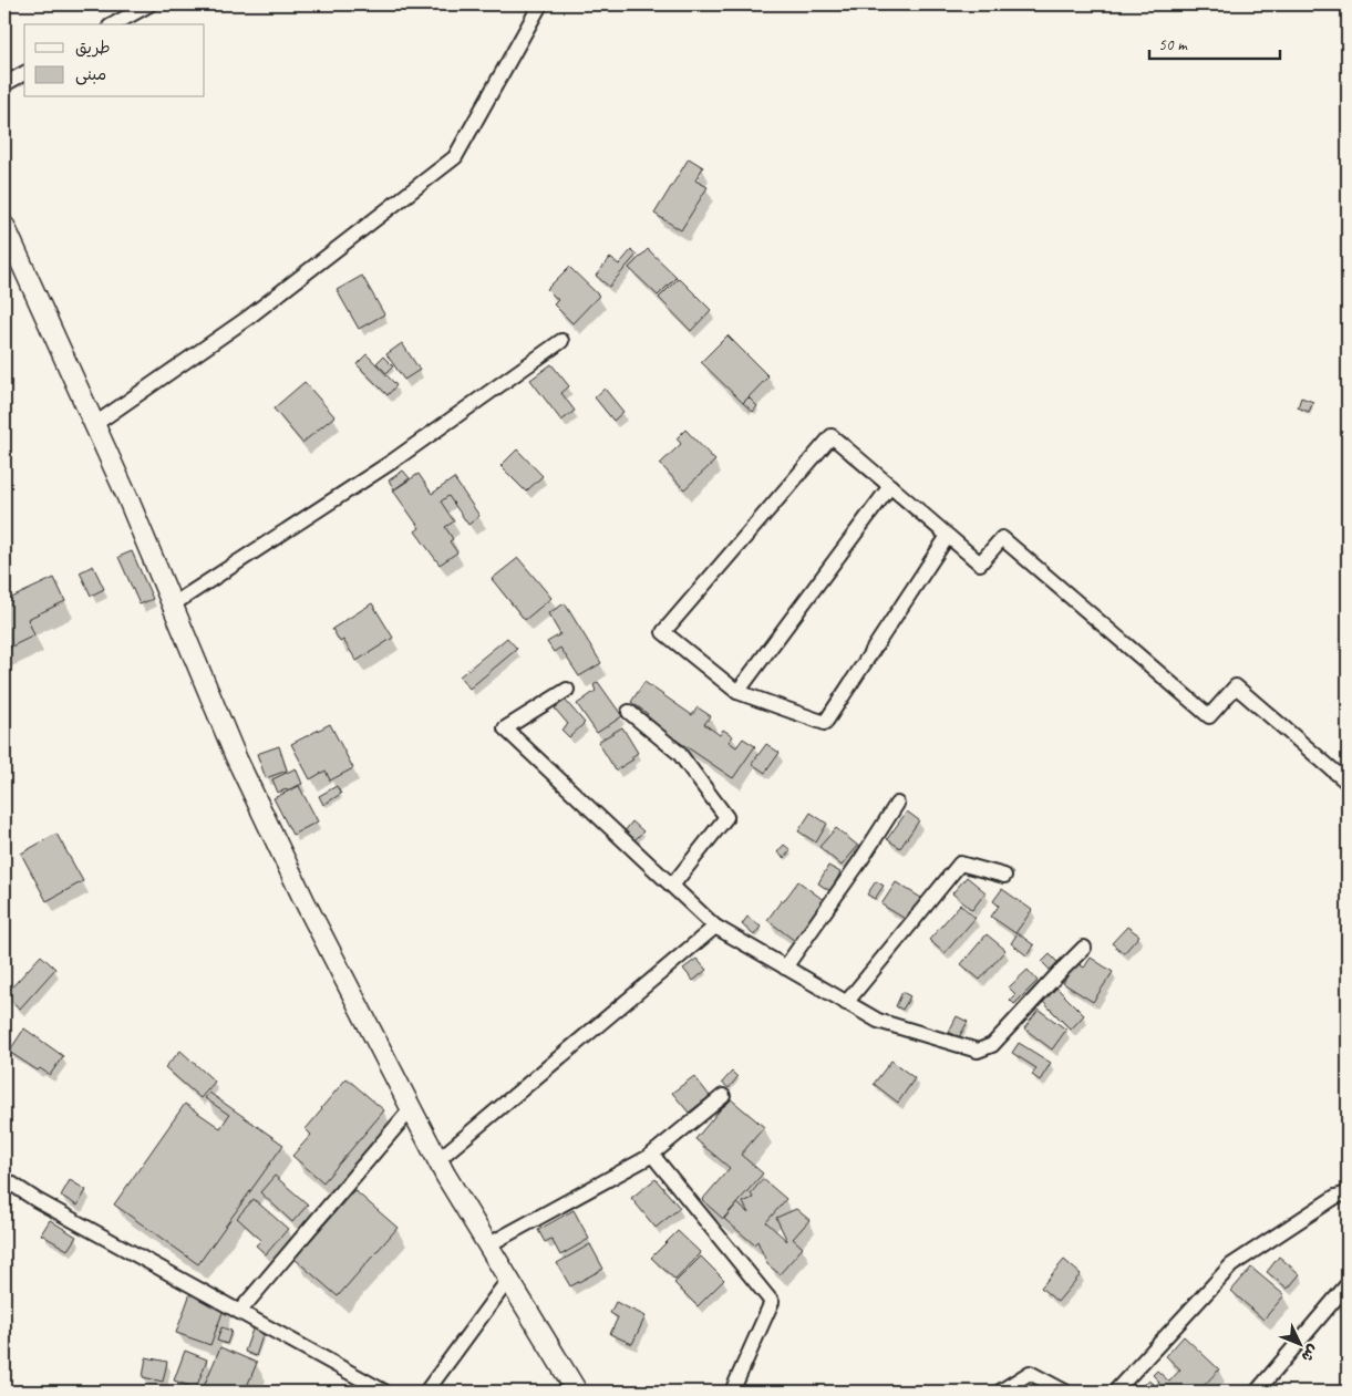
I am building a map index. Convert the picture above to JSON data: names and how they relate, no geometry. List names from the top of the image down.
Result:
{
  "legend": ["طريق", "مبنى"],
  "scale_bar": "50 m",
  "north": "bottom right"
}
